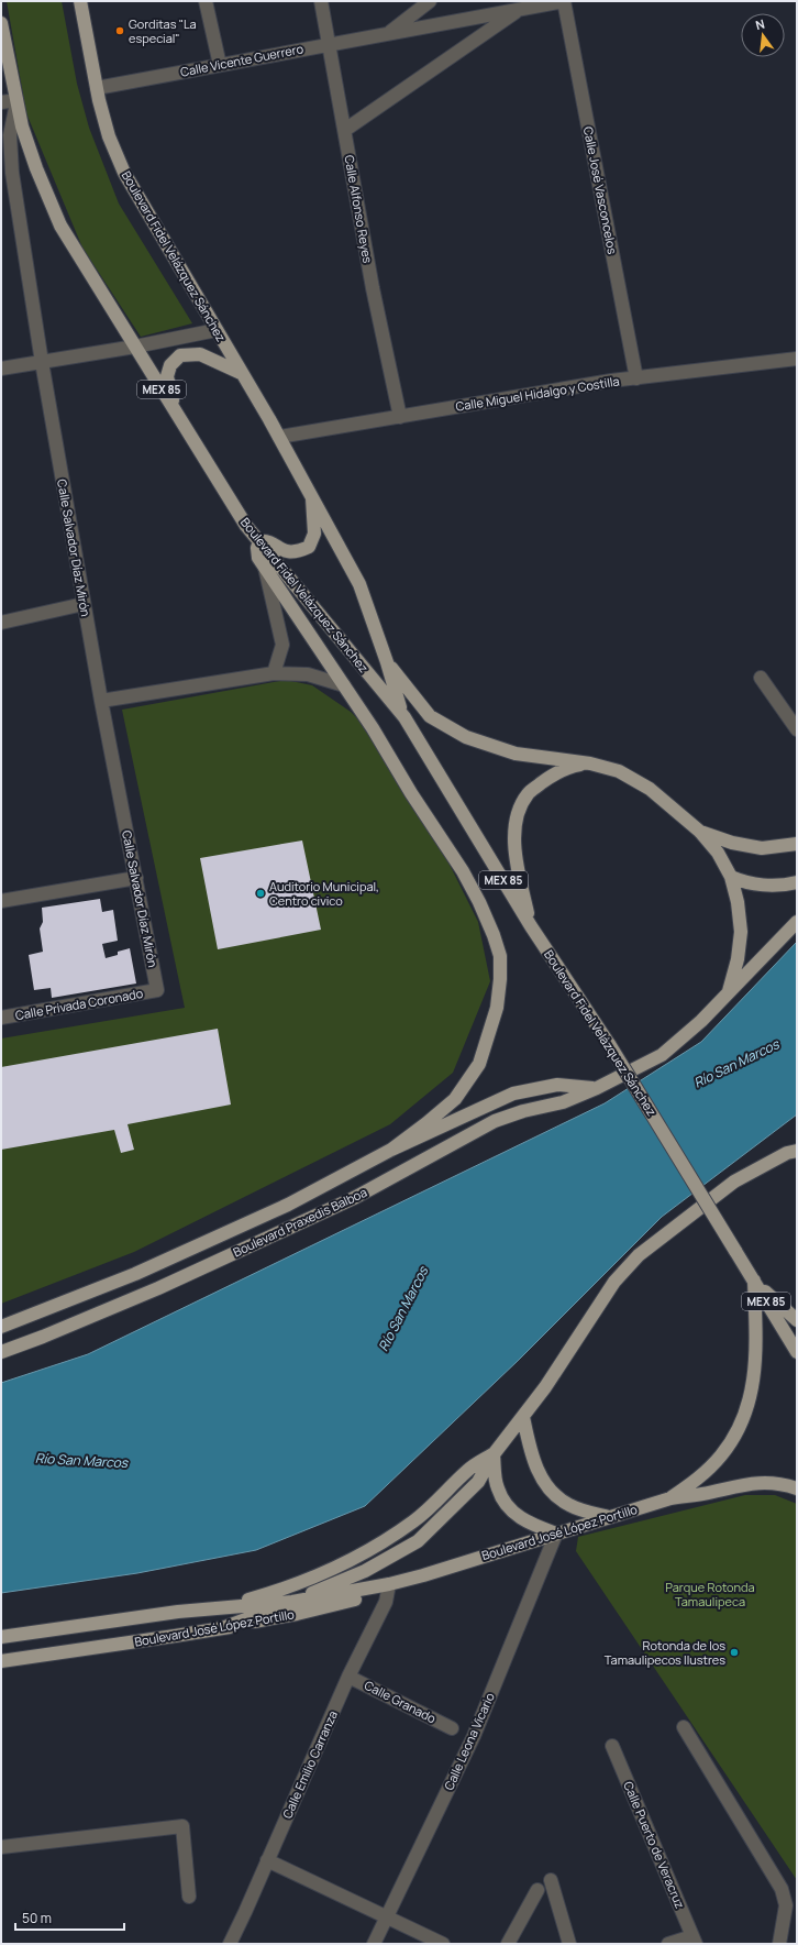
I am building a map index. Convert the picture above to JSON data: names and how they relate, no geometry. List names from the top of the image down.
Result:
{
  "streets": {
    "main road": [
      "Boulevard Fidel Velázquez Sánchez",
      "MEX 85",
      "Boulevard Praxedis Balboa",
      "Boulevard José López Portillo"
    ],
    "street": [
      "Calle Vicente Guerrero",
      "Calle José Vasconcelos",
      "Calle Alfonso Reyes",
      "Calle Miguel Hidalgo y Costilla",
      "Calle Salvador Díaz Mirón",
      "Calle Privada Coronado",
      "Calle Granado",
      "Calle Leona Vicario",
      "Calle Emilio Carranza",
      "Calle Puerto de Veracruz"
    ]
  },
  "crossings": [
    ["Calle Vicente Guerrero", "Calle José Vasconcelos"],
    ["Calle Vicente Guerrero", "Calle Alfonso Reyes"],
    ["Calle Vicente Guerrero", "Boulevard Fidel Velázquez Sánchez"],
    ["Calle José Vasconcelos", "Calle Miguel Hidalgo y Costilla"],
    ["Calle Alfonso Reyes", "Calle Miguel Hidalgo y Costilla"],
    ["Boulevard Fidel Velázquez Sánchez", "Calle Miguel Hidalgo y Costilla"],
    ["Boulevard Fidel Velázquez Sánchez", "Calle Salvador Díaz Mirón"],
    ["Calle Salvador Díaz Mirón", "Calle Privada Coronado"],
    ["Boulevard José López Portillo", "Calle Leona Vicario"],
    ["Boulevard José López Portillo", "Calle Emilio Carranza"],
    ["Calle Granado", "Calle Emilio Carranza"]
  ],
  "water": ["Río San Marcos"],
  "parks": ["Parque Rotonda Tamaulipeca"],
  "places": ["Gorditas \"La especial\"", "Auditorio Municipal, Centro civico", "Rotonda de los Tamaulipecos Ilustres"],
  "scale_bar": "50 m",
  "north": "top"
}
